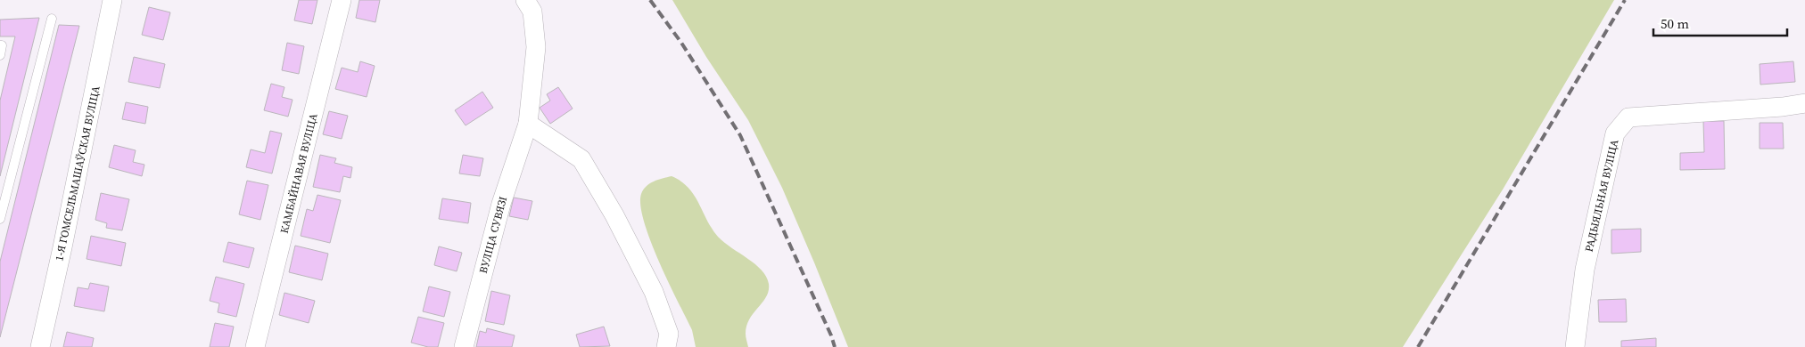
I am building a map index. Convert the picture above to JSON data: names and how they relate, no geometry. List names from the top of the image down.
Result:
{
  "streets": {
    "street": [
      "1-Я ГОМСЕЛЬМАШАЎСКАЯ ВУЛІЦА",
      "КАМБАЙНАВАЯ ВУЛІЦА",
      "РАДЫЯЛЬНАЯ ВУЛІЦА",
      "ВУЛІЦА СУВЯЗІ"
    ]
  },
  "scale_bar": "50 m"
}
